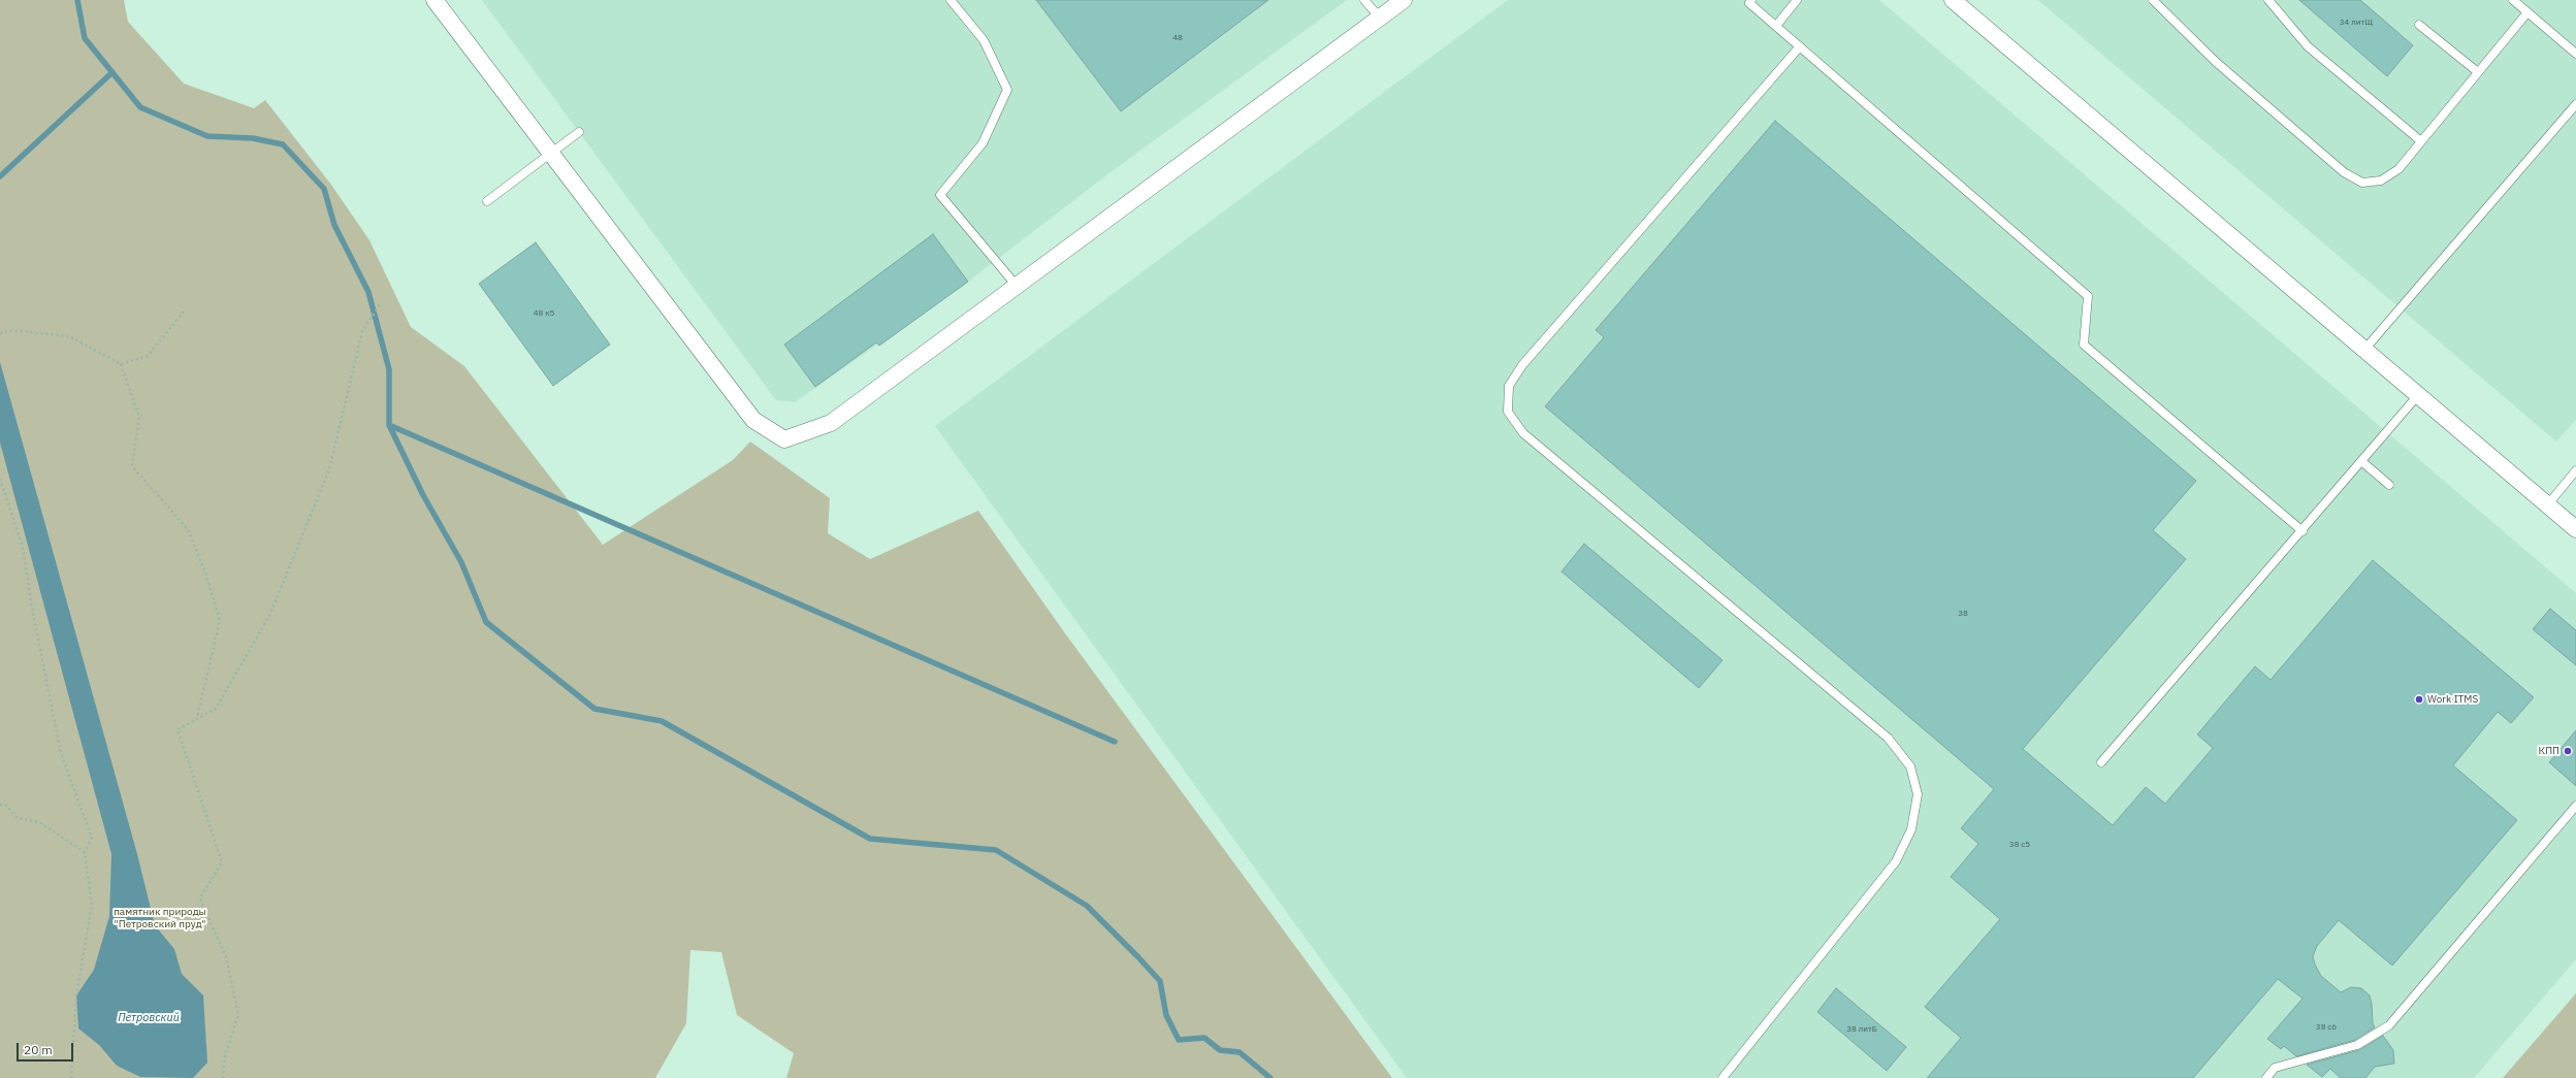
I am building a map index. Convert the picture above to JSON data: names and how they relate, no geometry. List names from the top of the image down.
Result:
{
  "water": ["Петровский"],
  "parks": ["памятник природы \"Петровский пруд\""],
  "places": ["Work ITMS", "КПП"],
  "house_numbers": [
    "34 литЩ",
    "48",
    "48 к5",
    "38",
    "38 с5",
    "38 с6",
    "38 литБ"
  ],
  "scale_bar": "20 m"
}
